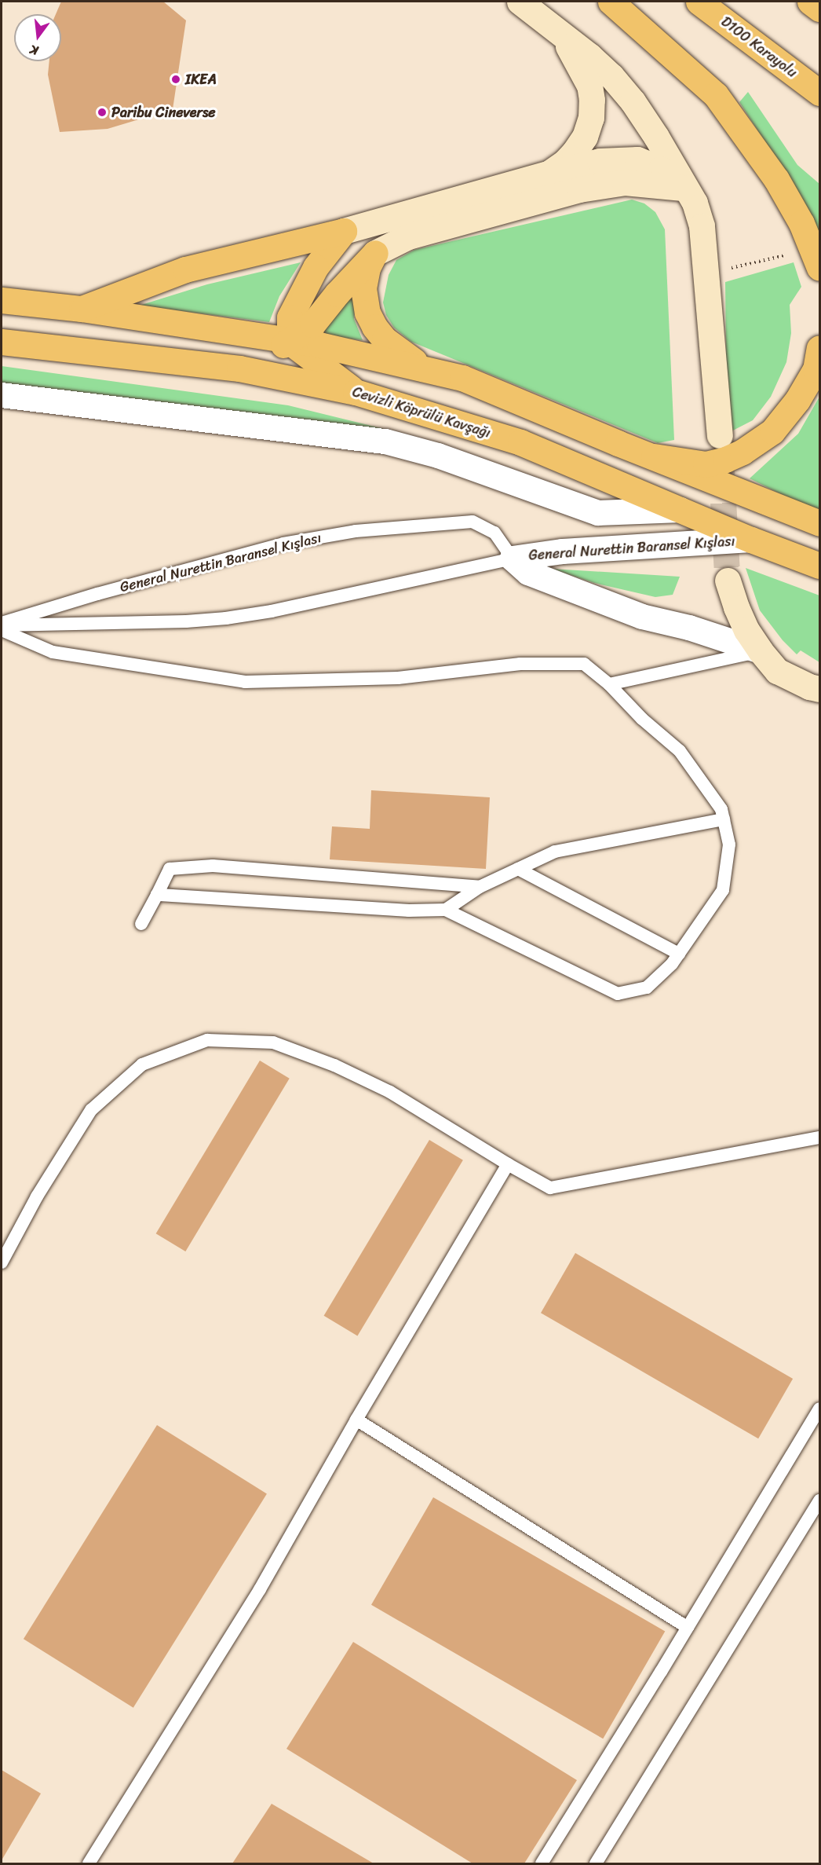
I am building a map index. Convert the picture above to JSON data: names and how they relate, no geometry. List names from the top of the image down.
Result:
{
  "streets": {
    "main road": ["D100 Karayolu", "Cevizli Köprülü Kavşağı"],
    "street": ["General Nurettin Baransel Kışlası"]
  },
  "crossings": [
    ["Cevizli Köprülü Kavşağı", "General Nurettin Baransel Kışlası"]
  ],
  "places": ["IKEA", "Paribu Cineverse"],
  "north": "bottom"
}
